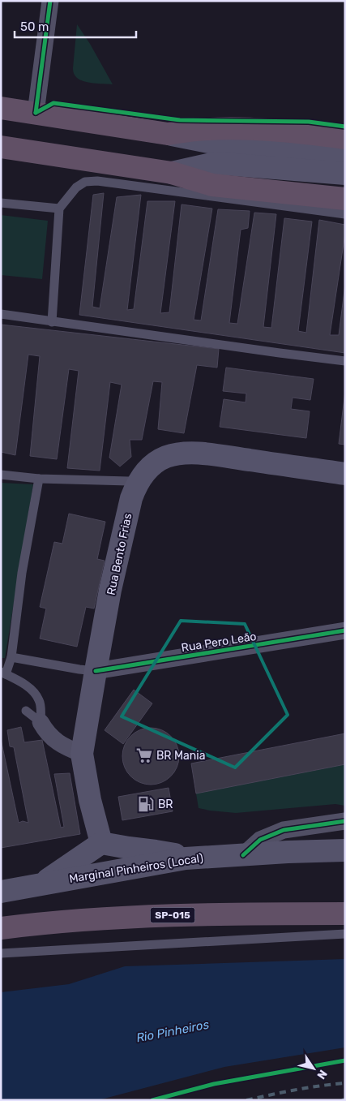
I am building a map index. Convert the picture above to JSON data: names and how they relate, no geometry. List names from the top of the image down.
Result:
{
  "streets": {
    "highway": ["SP-015"],
    "main road": ["Rua Bento Frias", "Marginal Pinheiros (Local)"],
    "street": ["Rua Pero Leão"]
  },
  "crossings": [
    ["Rua Bento Frias", "Rua Pero Leão"]
  ],
  "water": ["Rio Pinheiros"],
  "places": {
    "supermarket": ["BR Mania"],
    "fuel station": ["BR"]
  },
  "scale_bar": "50 m",
  "north": "bottom right"
}
